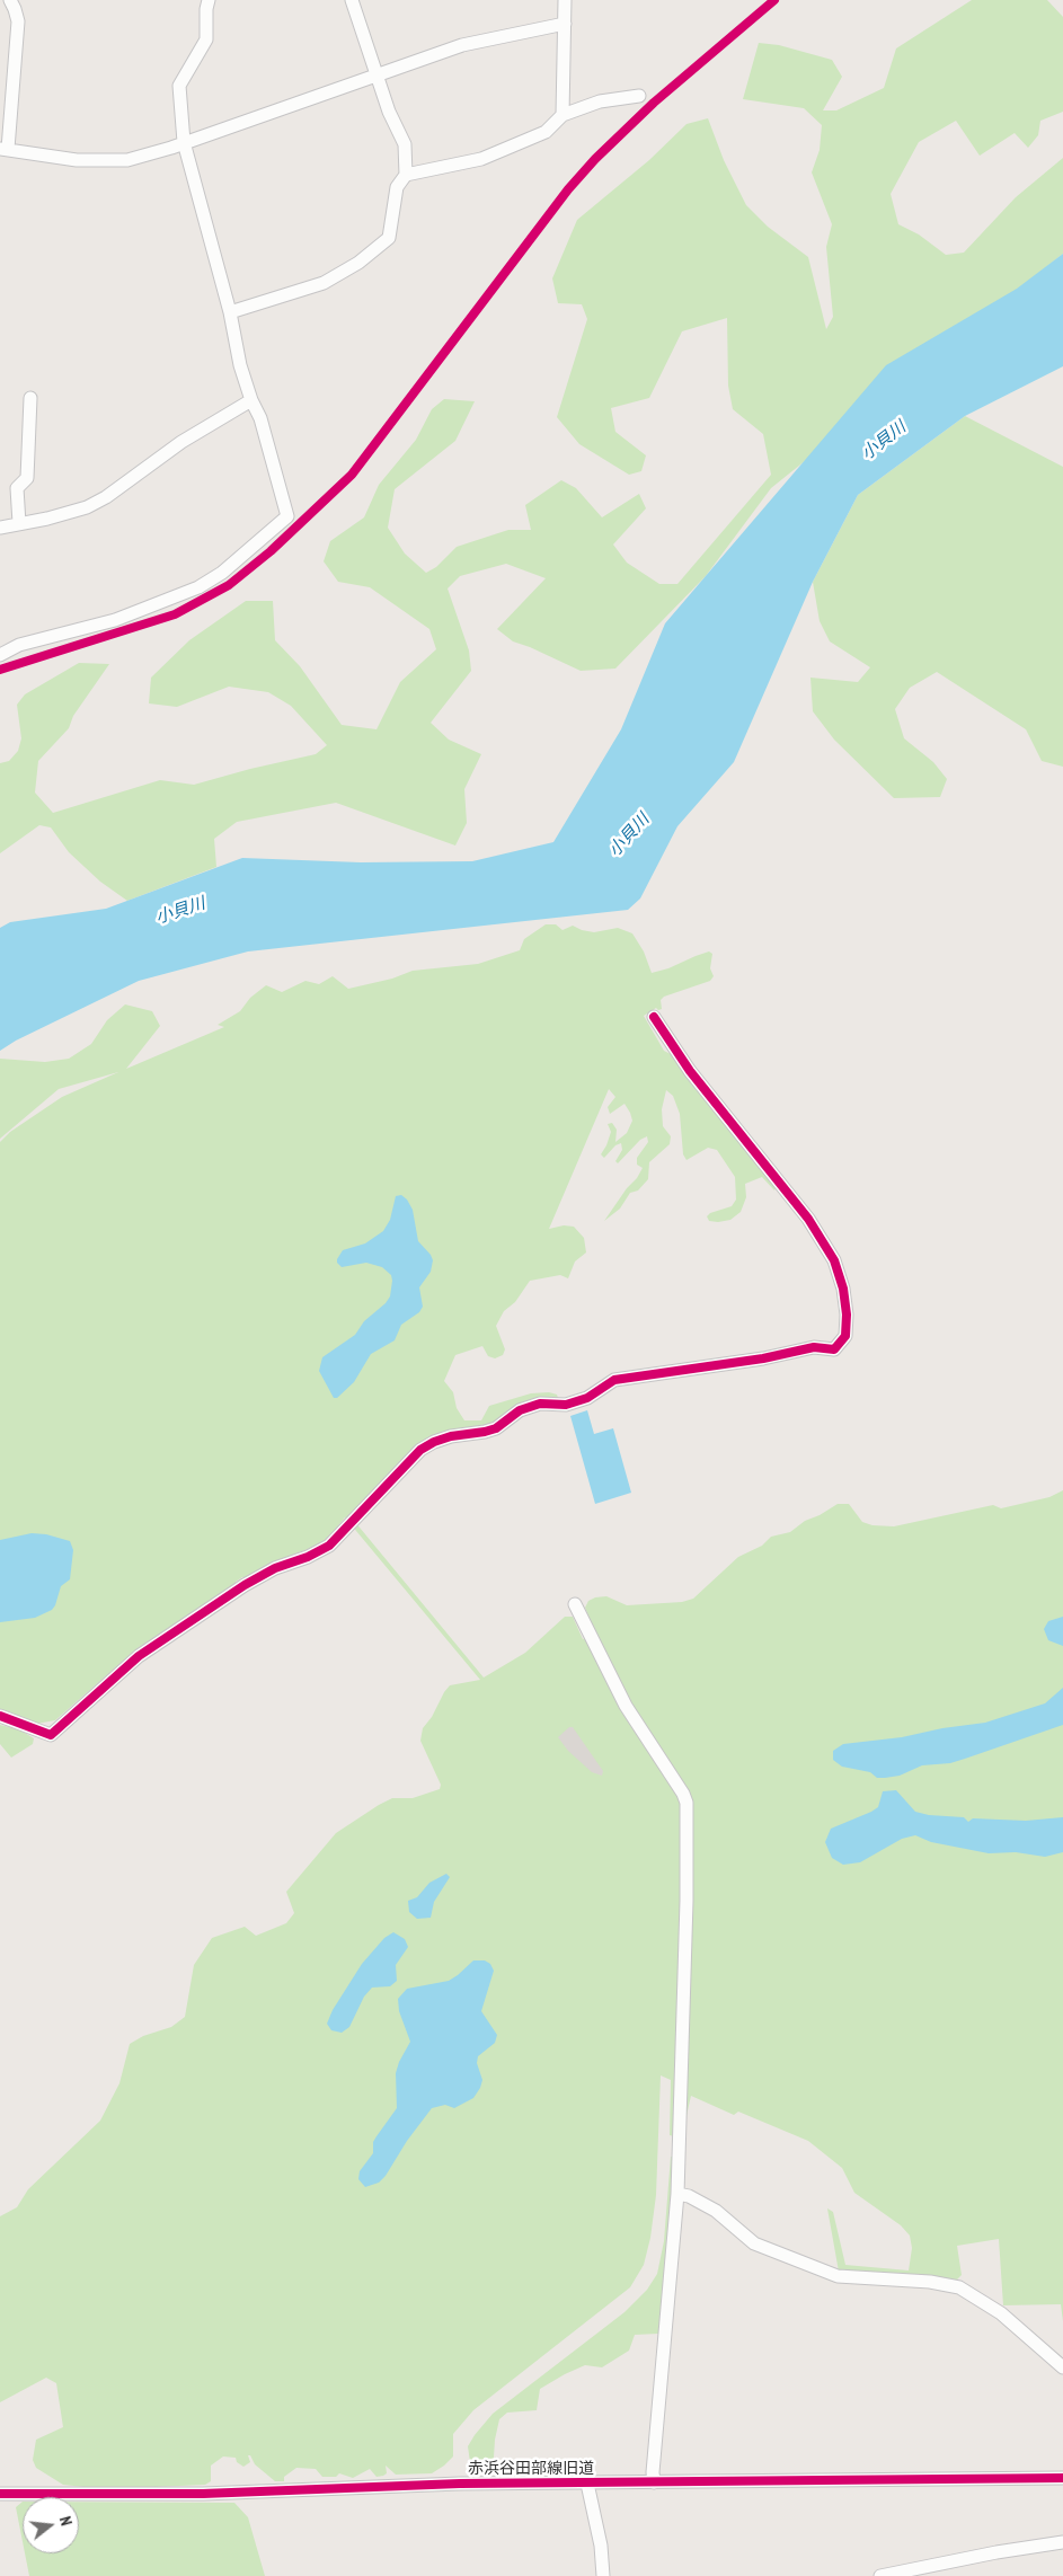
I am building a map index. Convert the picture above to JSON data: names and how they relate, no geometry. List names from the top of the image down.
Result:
{
  "streets": {
    "street": ["赤浜谷田部線旧道"]
  },
  "water": ["小貝川"],
  "north": "right"
}
